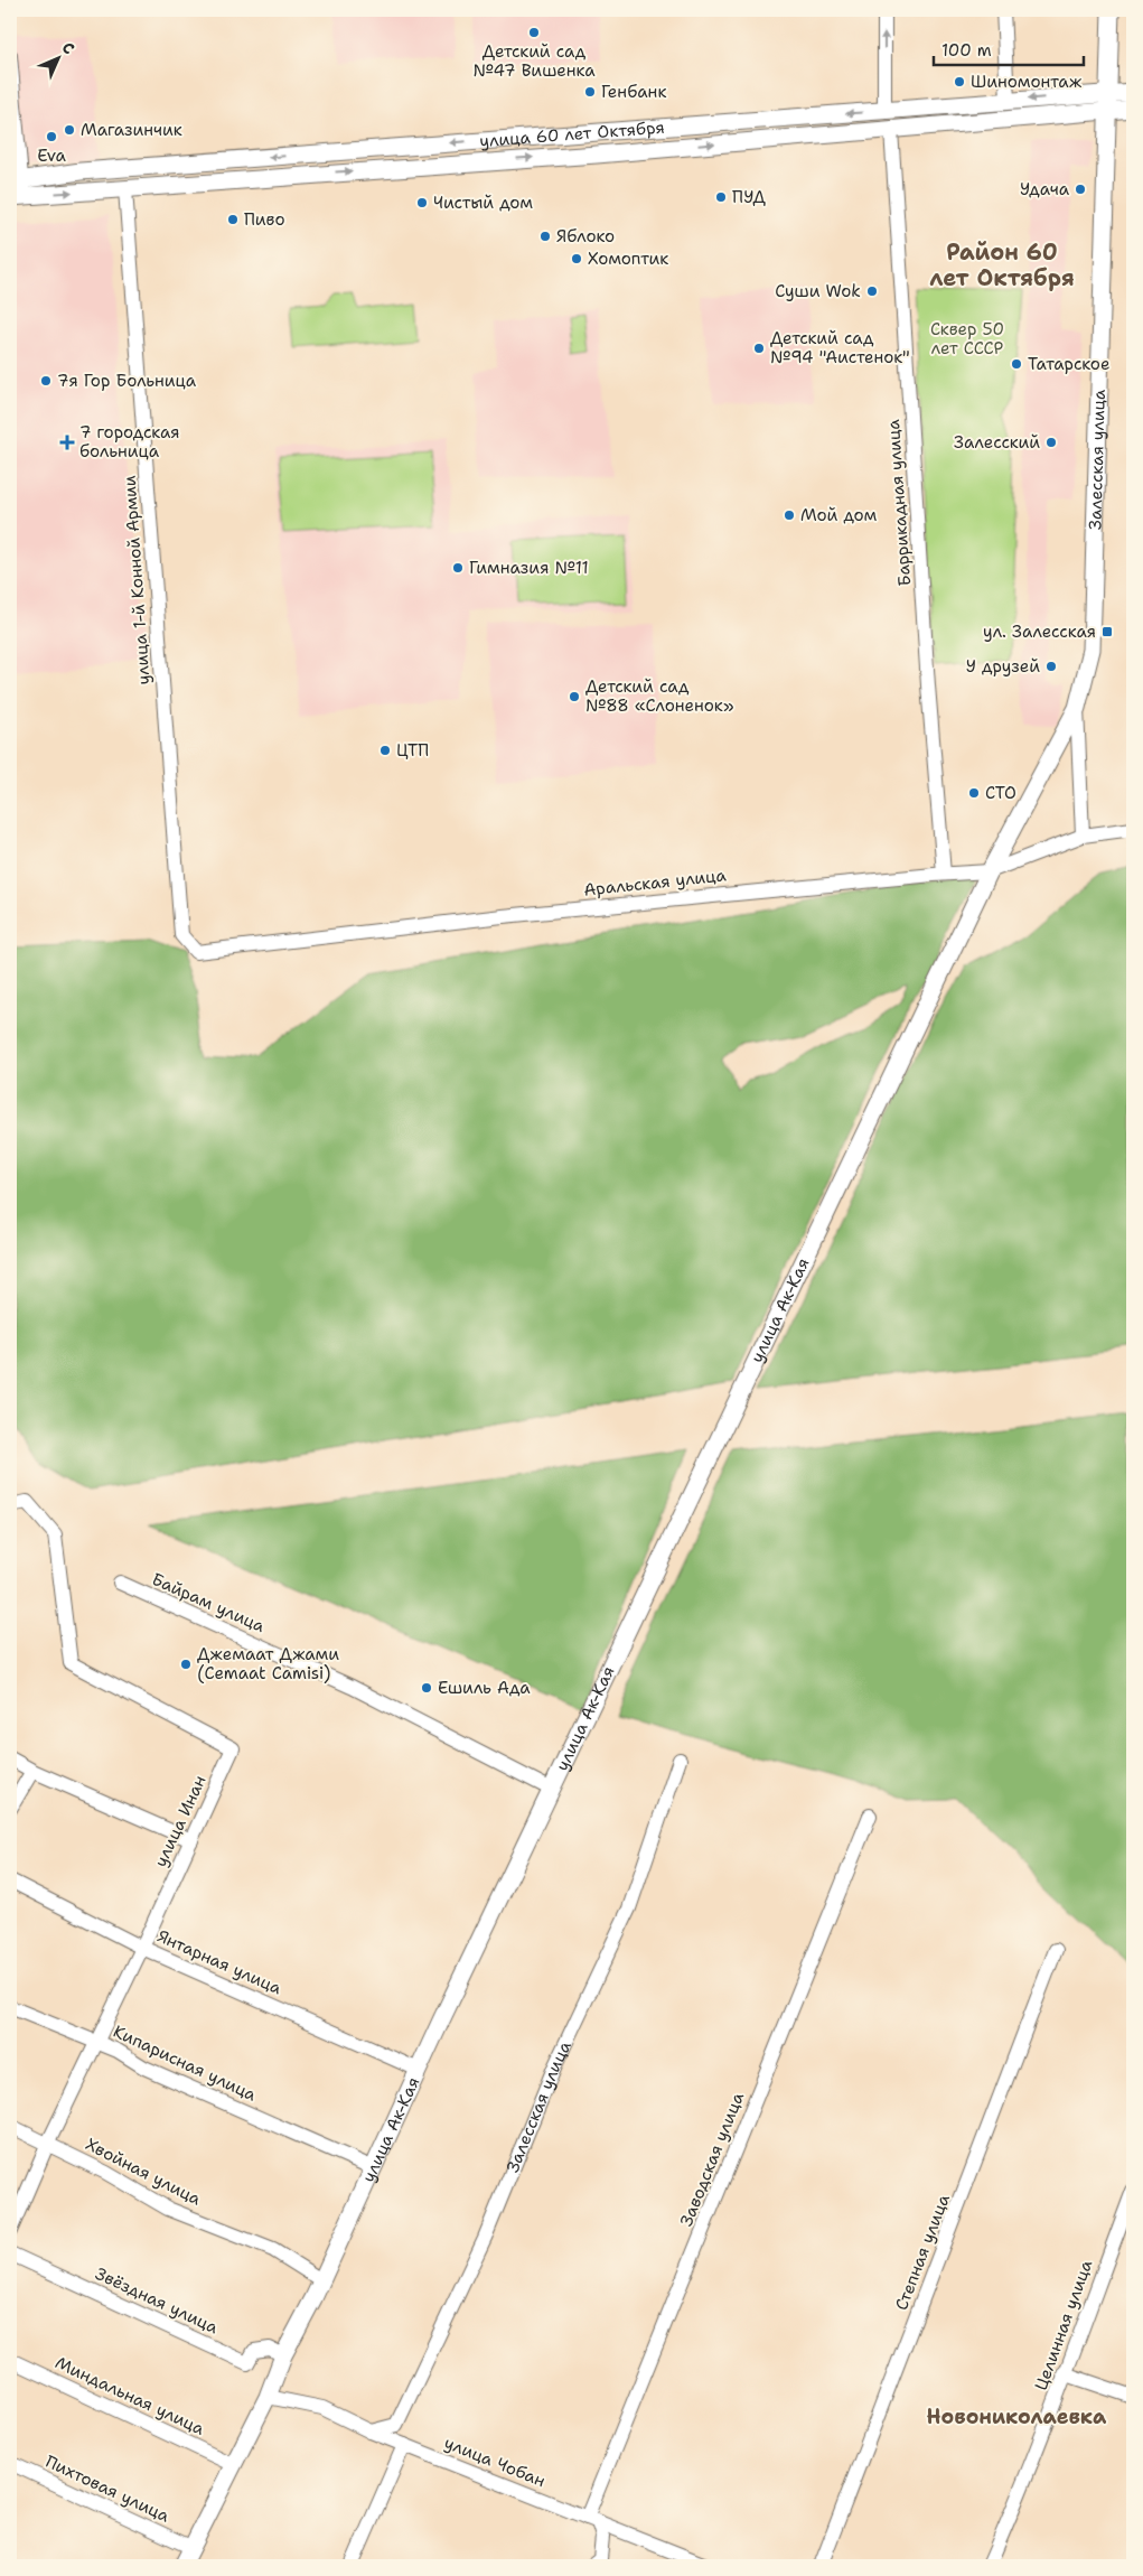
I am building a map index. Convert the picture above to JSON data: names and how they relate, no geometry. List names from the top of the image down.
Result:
{
  "streets": {
    "main road": ["улица 60 лет Октября", "Залесская улица", "улица Ак-Кая"],
    "street": [
      "Баррикадная улица",
      "улица 1-й Конной Армии",
      "Аральская улица",
      "Байрам улица",
      "улица Инан",
      "Янтарная улица",
      "Кипарисная улица",
      "Заводская улица",
      "Хвойная улица",
      "Степная улица",
      "Звёздная улица",
      "Целинная улица",
      "Миндальная улица",
      "улица Чобан",
      "Пихтовая улица"
    ]
  },
  "crossings": [
    ["улица 60 лет Октября", "Залесская улица"],
    ["улица 60 лет Октября", "Баррикадная улица"],
    ["улица 60 лет Октября", "улица 1-й Конной Армии"],
    ["Залесская улица", "Аральская улица"],
    ["Залесская улица", "улица Ак-Кая"],
    ["Залесская улица", "улица Чобан"],
    ["Баррикадная улица", "Аральская улица"],
    ["улица 1-й Конной Армии", "Аральская улица"],
    ["Аральская улица", "улица Ак-Кая"],
    ["улица Ак-Кая", "Байрам улица"],
    ["улица Ак-Кая", "Янтарная улица"],
    ["улица Ак-Кая", "Кипарисная улица"],
    ["улица Ак-Кая", "Хвойная улица"],
    ["улица Ак-Кая", "Звёздная улица"],
    ["улица Ак-Кая", "Миндальная улица"],
    ["улица Ак-Кая", "улица Чобан"],
    ["улица Ак-Кая", "Пихтовая улица"],
    ["улица Инан", "Янтарная улица"],
    ["улица Инан", "Кипарисная улица"],
    ["улица Инан", "Хвойная улица"],
    ["Заводская улица", "улица Чобан"]
  ],
  "districts": ["Район 60 лет Октября", "Новониколаевка"],
  "parks": ["Сквер 50 лет СССР"],
  "places": {
    "other": [
      "Детский сад №47 Вишенка",
      "Шиномонтаж",
      "Генбанк",
      "Магазинчик",
      "Eva",
      "Удача",
      "ПУД",
      "Чистый дом",
      "Пиво",
      "Яблоко",
      "Хомоптик",
      "Суши Wok",
      "Детский сад №94 \"Аистенок\"",
      "Татарское",
      "7я Гор Больница",
      "Залесский",
      "Мой дом",
      "Гимназия №11",
      "У друзей",
      "Детский сад №88 «Слоненок»",
      "ЦТП",
      "СТО",
      "Джемаат Джами (Cemaat Camisi)",
      "Ешиль Ада"
    ],
    "health": ["7 городская больница"],
    "transit": ["ул. Залесская"]
  },
  "scale_bar": "100 m",
  "north": "top right"
}
